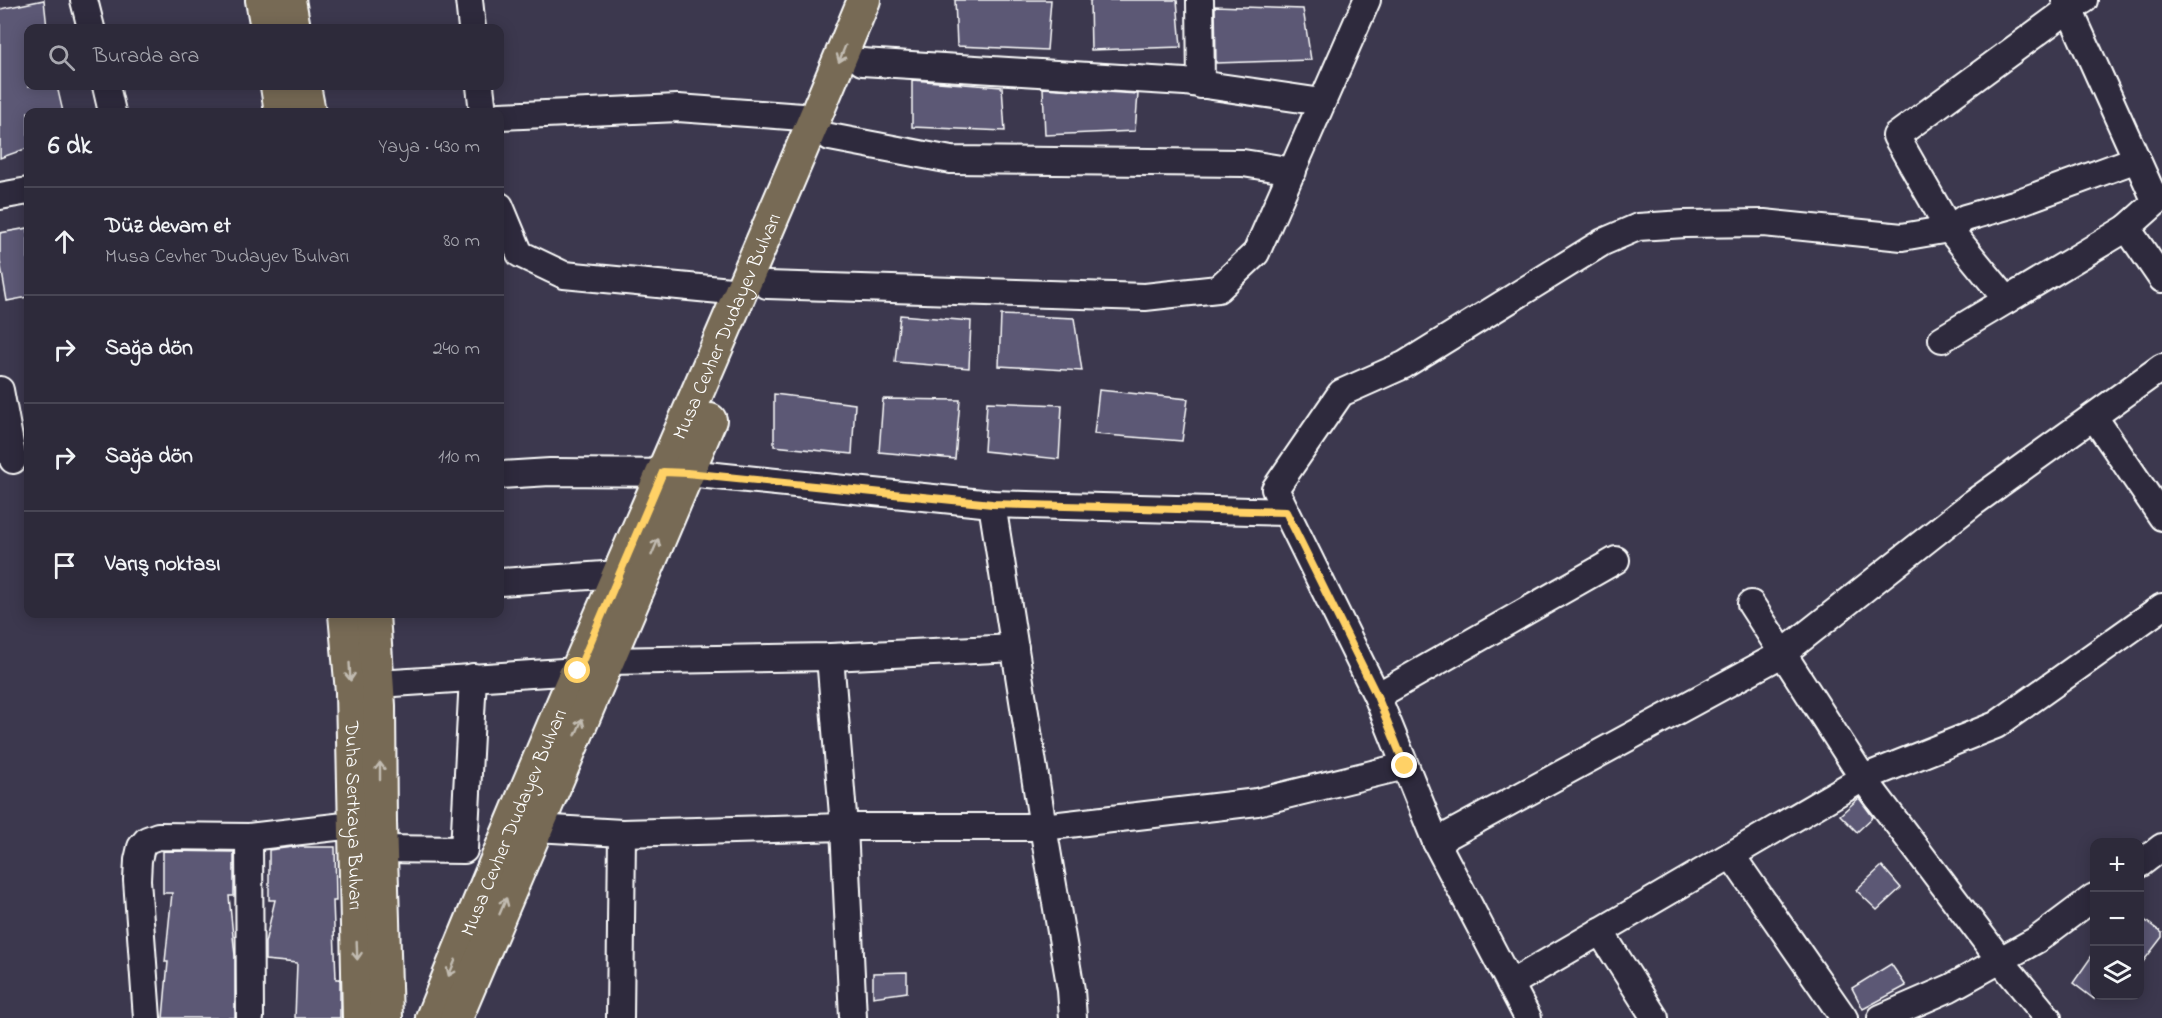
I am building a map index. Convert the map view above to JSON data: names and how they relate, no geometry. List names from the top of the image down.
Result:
{
  "streets": {
    "main road": ["Musa Cevher Dudayev Bulvarı", "Duha Sertkaya Bulvarı"]
  },
  "page": {
    "search": "Burada ara",
    "heading": ["6 dk", "Yaya · 430 m"],
    "list": [
      ["Düz devam et", "Musa Cevher Dudayev Bulvarı", "80 m"],
      ["Sağa dön", "240 m"],
      ["Sağa dön", "110 m"],
      "Varış noktası"
    ],
    "map_buttons": ["+", "−"]
  }
}
